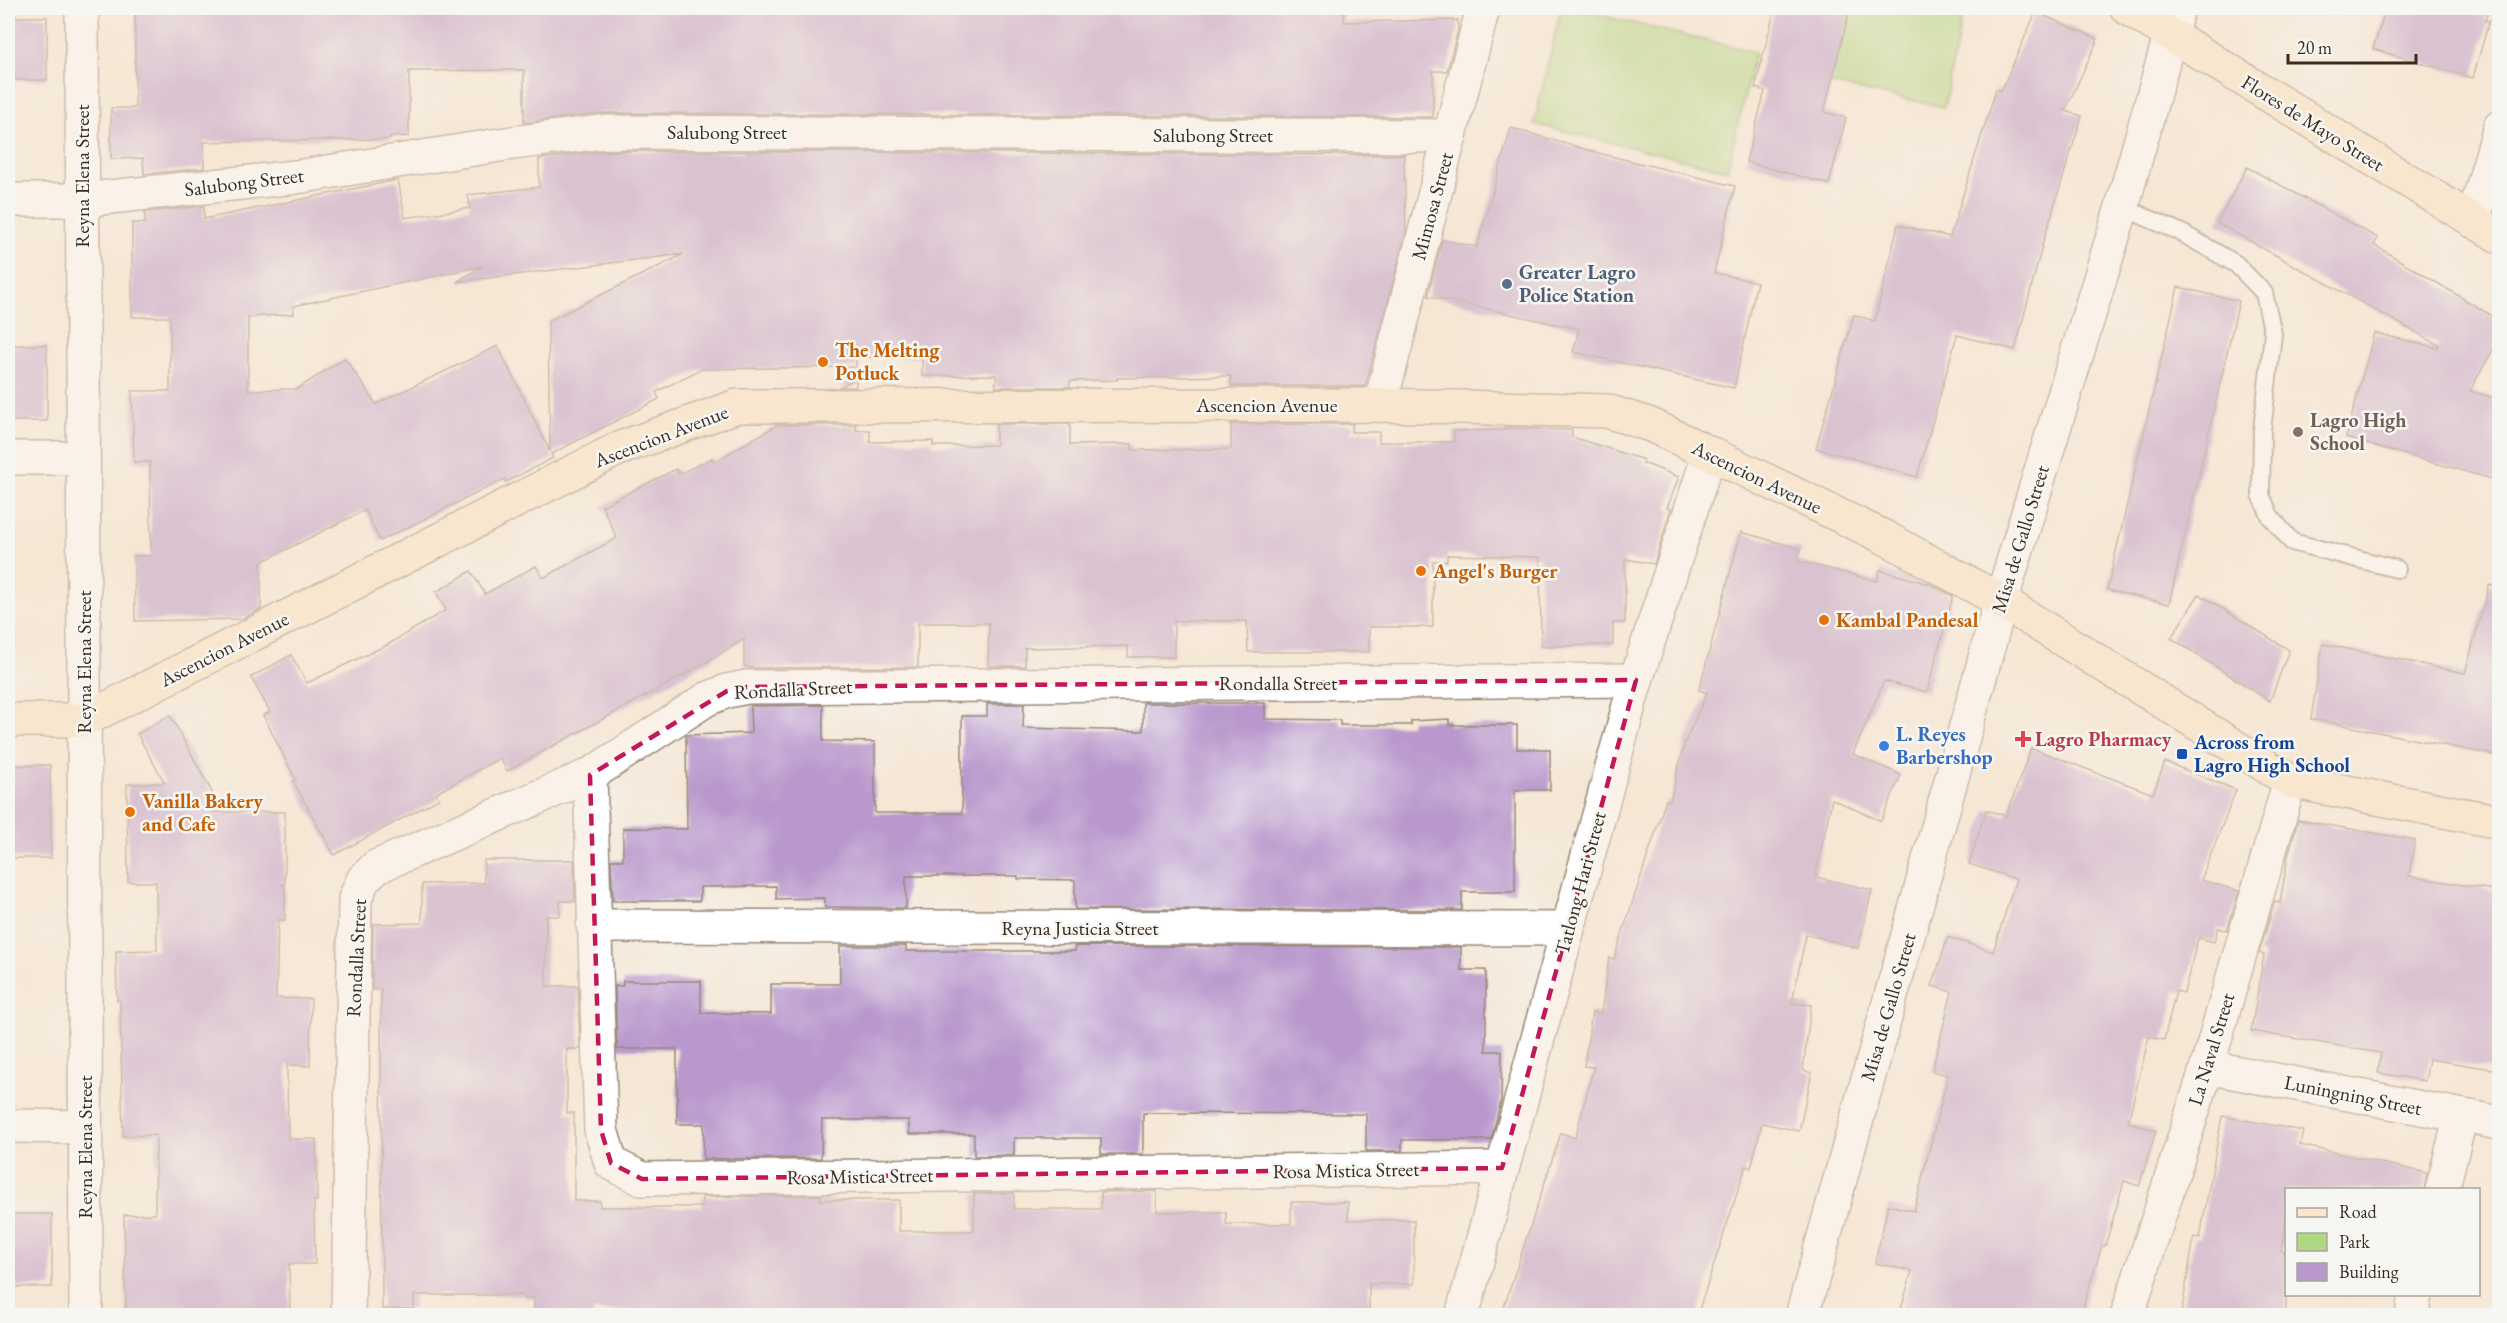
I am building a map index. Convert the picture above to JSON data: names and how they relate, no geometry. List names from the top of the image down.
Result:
{
  "streets": {
    "street": [
      "Flores de Mayo Street",
      "Salubong Street",
      "Reyna Elena Street",
      "Mimosa Street",
      "Ascencion Avenue",
      "Misa de Gallo Street",
      "Rondalla Street",
      "Tatlong Hari Street",
      "Reyna Justicia Street",
      "La Naval Street",
      "Luningning Street",
      "Rosa Mistica Street"
    ]
  },
  "crossings": [
    ["Flores de Mayo Street", "Misa de Gallo Street"],
    ["Salubong Street", "Reyna Elena Street"],
    ["Salubong Street", "Mimosa Street"],
    ["Reyna Elena Street", "Ascencion Avenue"],
    ["Mimosa Street", "Ascencion Avenue"],
    ["Ascencion Avenue", "Misa de Gallo Street"],
    ["Ascencion Avenue", "Tatlong Hari Street"],
    ["Ascencion Avenue", "La Naval Street"],
    ["Rondalla Street", "Tatlong Hari Street"],
    ["Rondalla Street", "Rosa Mistica Street"],
    ["Tatlong Hari Street", "Reyna Justicia Street"],
    ["Tatlong Hari Street", "Rosa Mistica Street"],
    ["Reyna Justicia Street", "Rosa Mistica Street"],
    ["La Naval Street", "Luningning Street"]
  ],
  "places": {
    "other": [
      "Greater Lagro Police Station",
      "The Melting Potluck",
      "Lagro High School",
      "Angel's Burger",
      "Kambal Pandesal",
      "L. Reyes Barbershop",
      "Vanilla Bakery and Cafe"
    ],
    "health": ["Lagro Pharmacy"],
    "transit": ["Across from Lagro High School"]
  },
  "legend": ["Road", "Park", "Building"],
  "scale_bar": "20 m"
}
